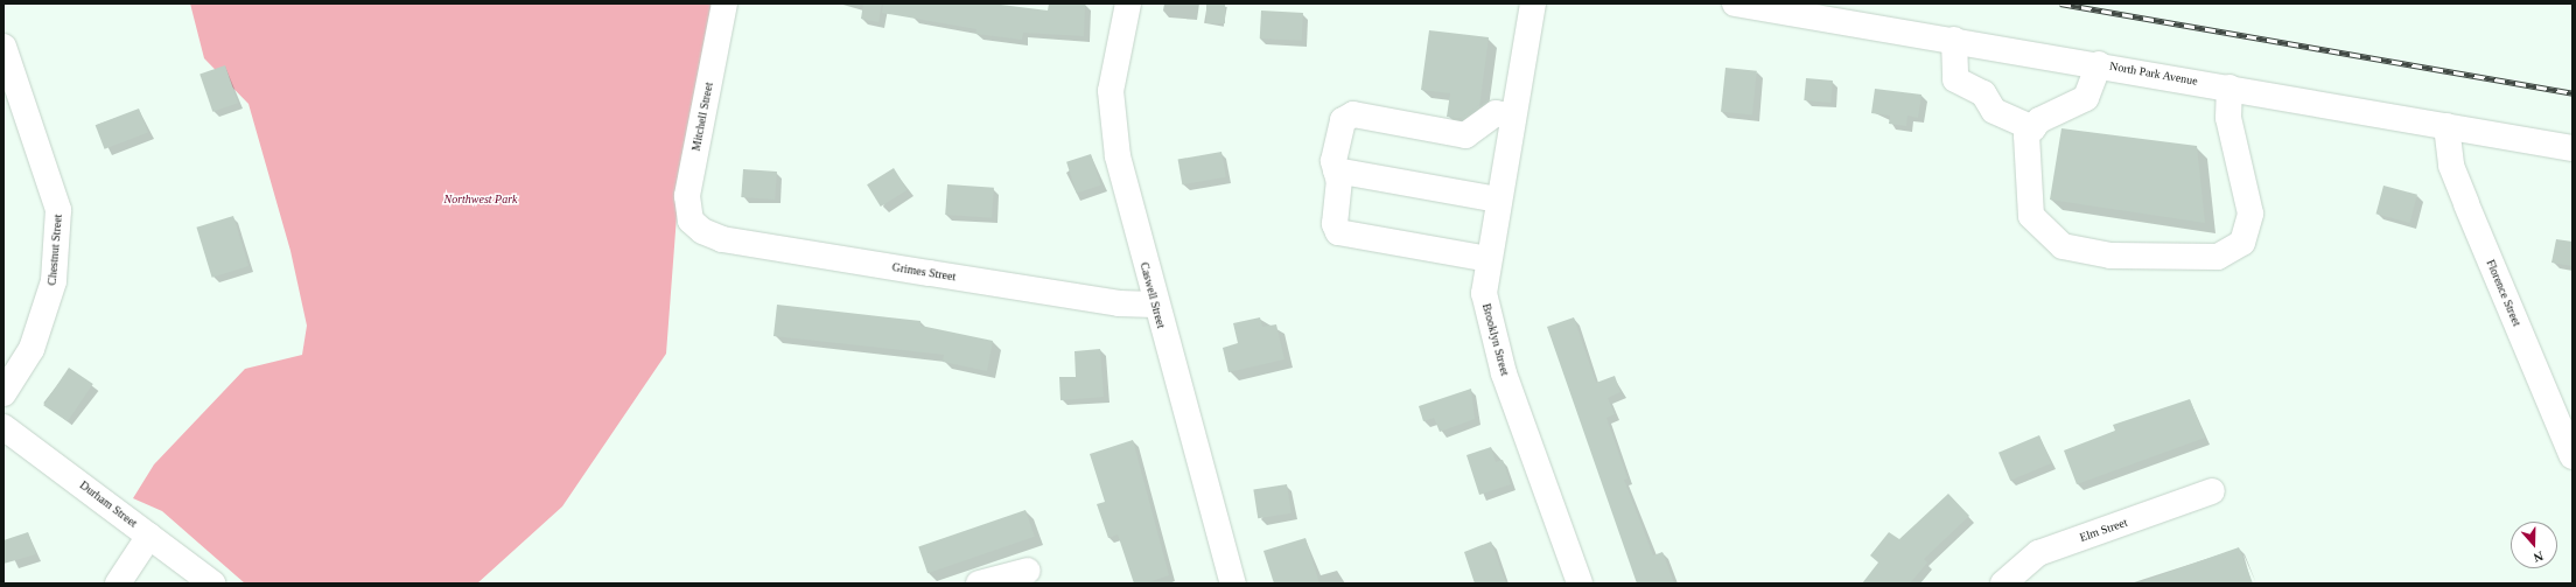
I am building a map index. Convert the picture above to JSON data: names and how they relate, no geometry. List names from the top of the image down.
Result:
{
  "streets": {
    "street": [
      "North Park Avenue",
      "Mitchell Street",
      "Chestnut Street",
      "Grimes Street",
      "Florence Street",
      "Caswell Street",
      "Brooklyn Street",
      "Durham Street",
      "Elm Street"
    ]
  },
  "crossings": [
    ["North Park Avenue", "Florence Street"],
    ["Mitchell Street", "Grimes Street"],
    ["Grimes Street", "Caswell Street"]
  ],
  "parks": ["Northwest Park"],
  "north": "bottom"
}
